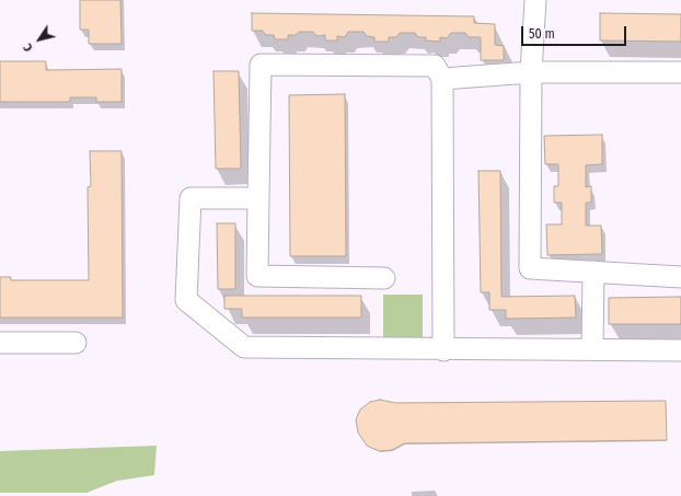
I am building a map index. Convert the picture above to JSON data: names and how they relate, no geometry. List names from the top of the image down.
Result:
{
  "scale_bar": "50 m",
  "north": "bottom left"
}
